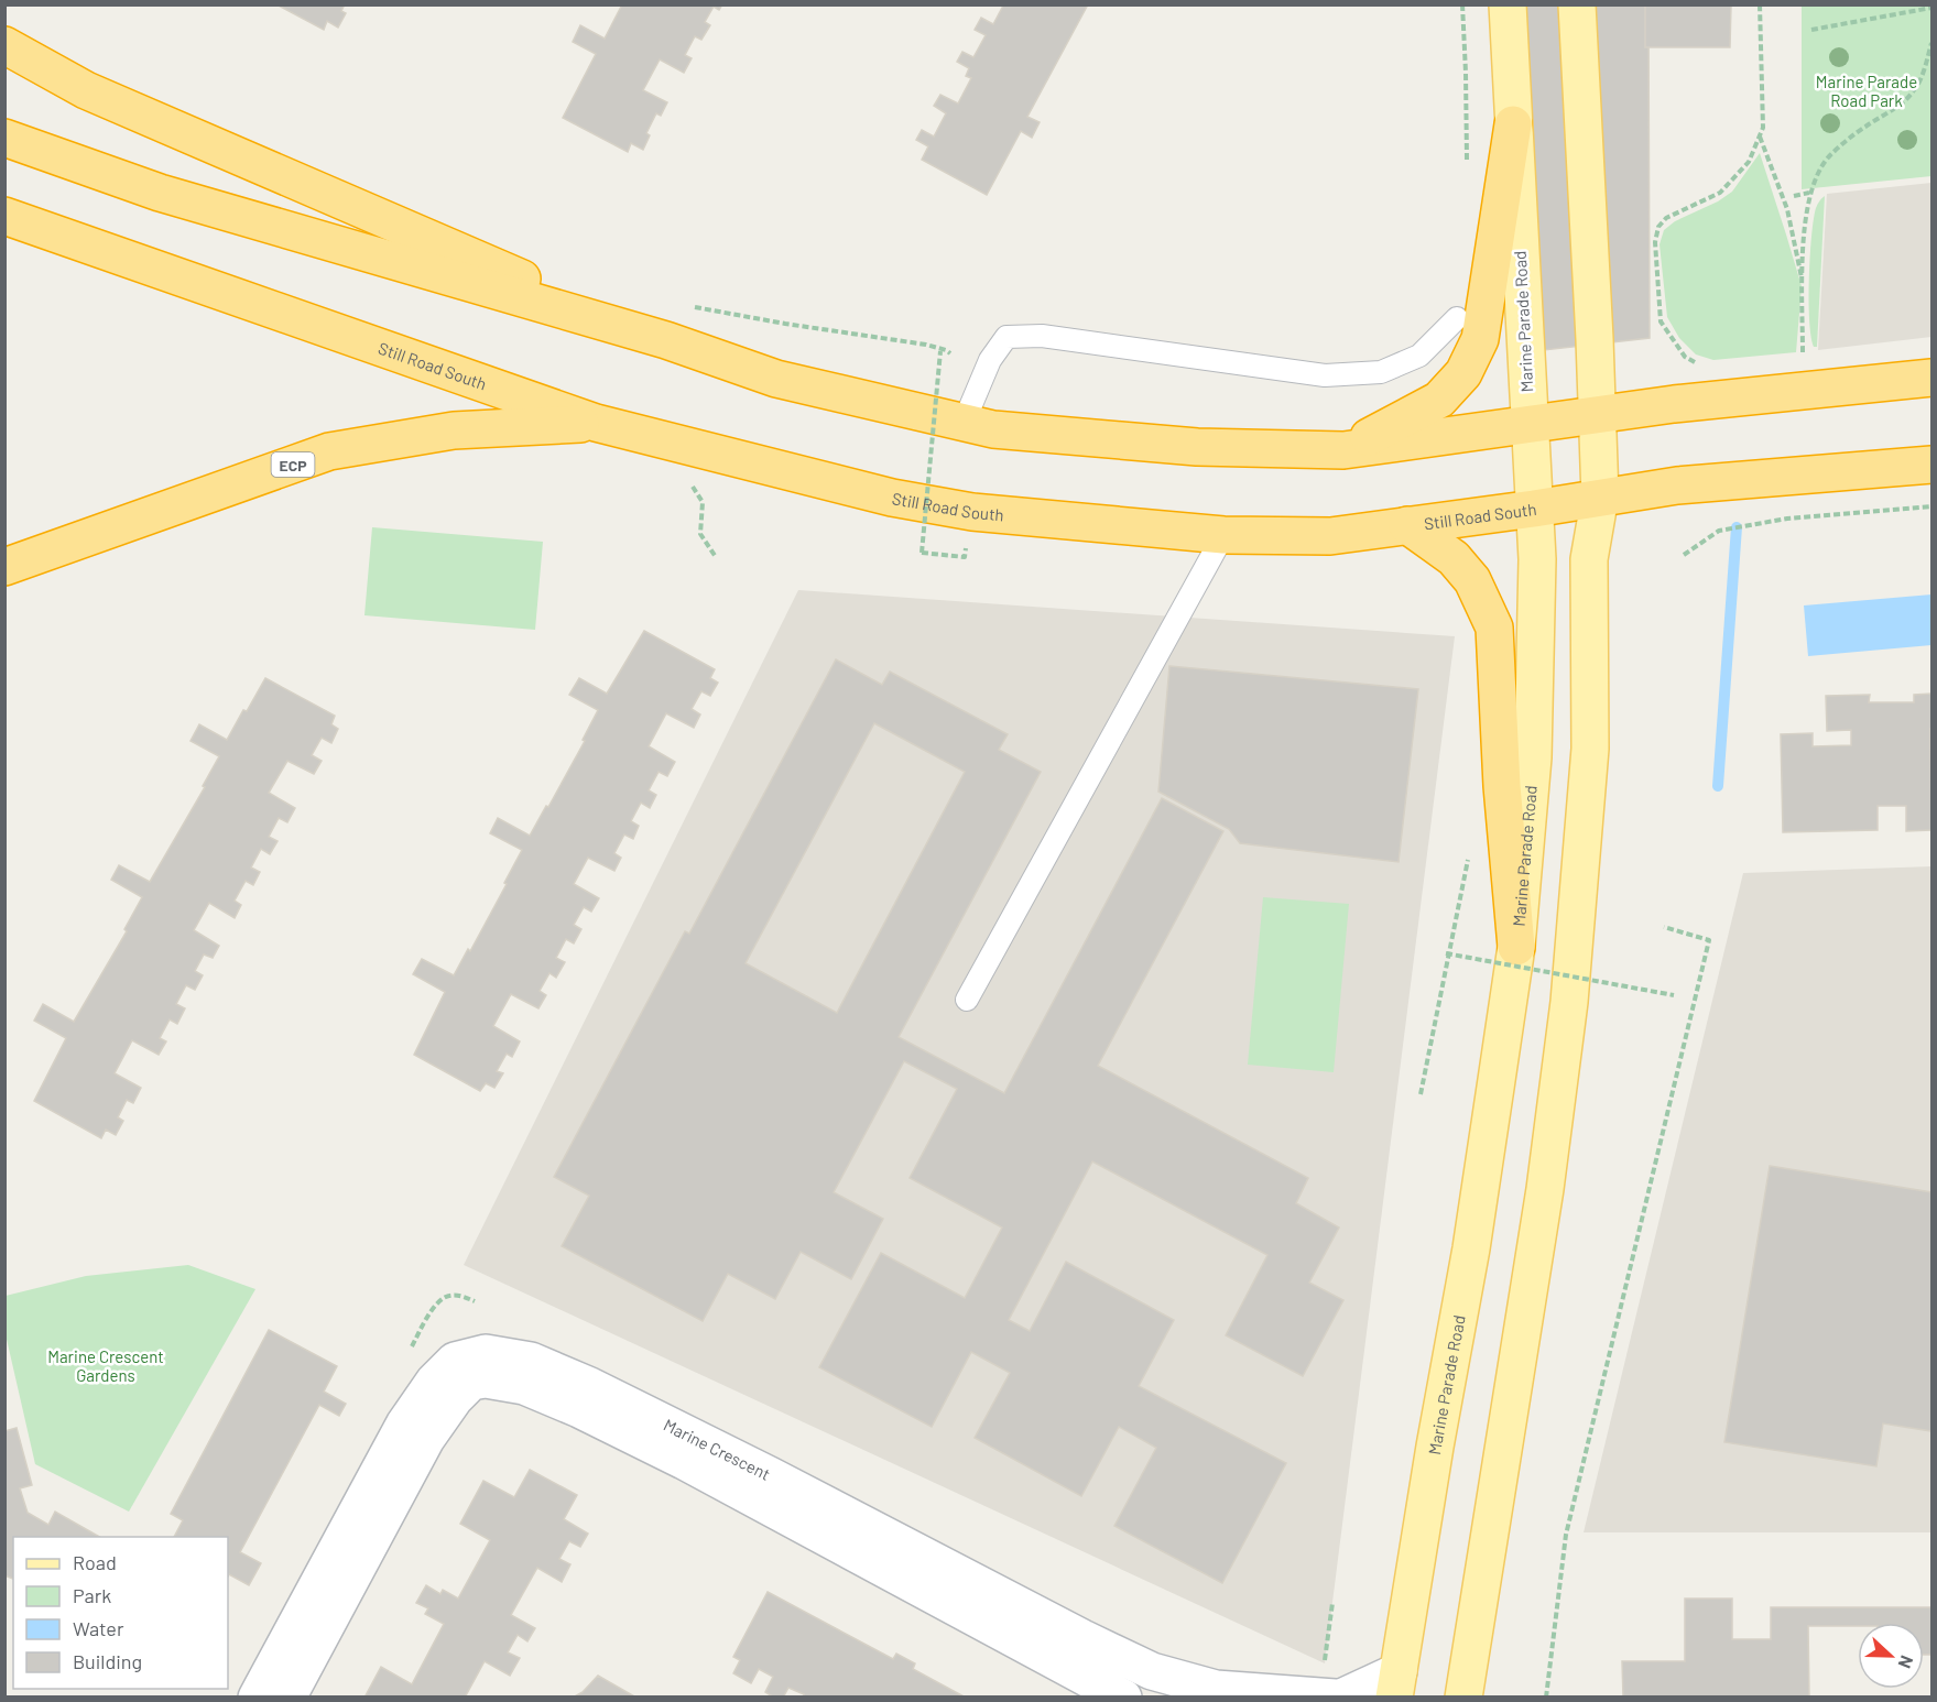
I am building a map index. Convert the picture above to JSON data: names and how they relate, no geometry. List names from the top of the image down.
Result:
{
  "streets": {
    "highway": ["Still Road South", "ECP"],
    "main road": ["Marine Parade Road"],
    "street": ["Marine Crescent"]
  },
  "crossings": [
    ["Marine Parade Road", "Still Road South"],
    ["Marine Parade Road", "Marine Crescent"],
    ["Still Road South", "ECP"]
  ],
  "parks": ["Marine Parade Road Park", "Marine Crescent Gardens"],
  "legend": [
    "Road",
    "Park",
    "Water",
    "Building"
  ],
  "north": "right"
}
